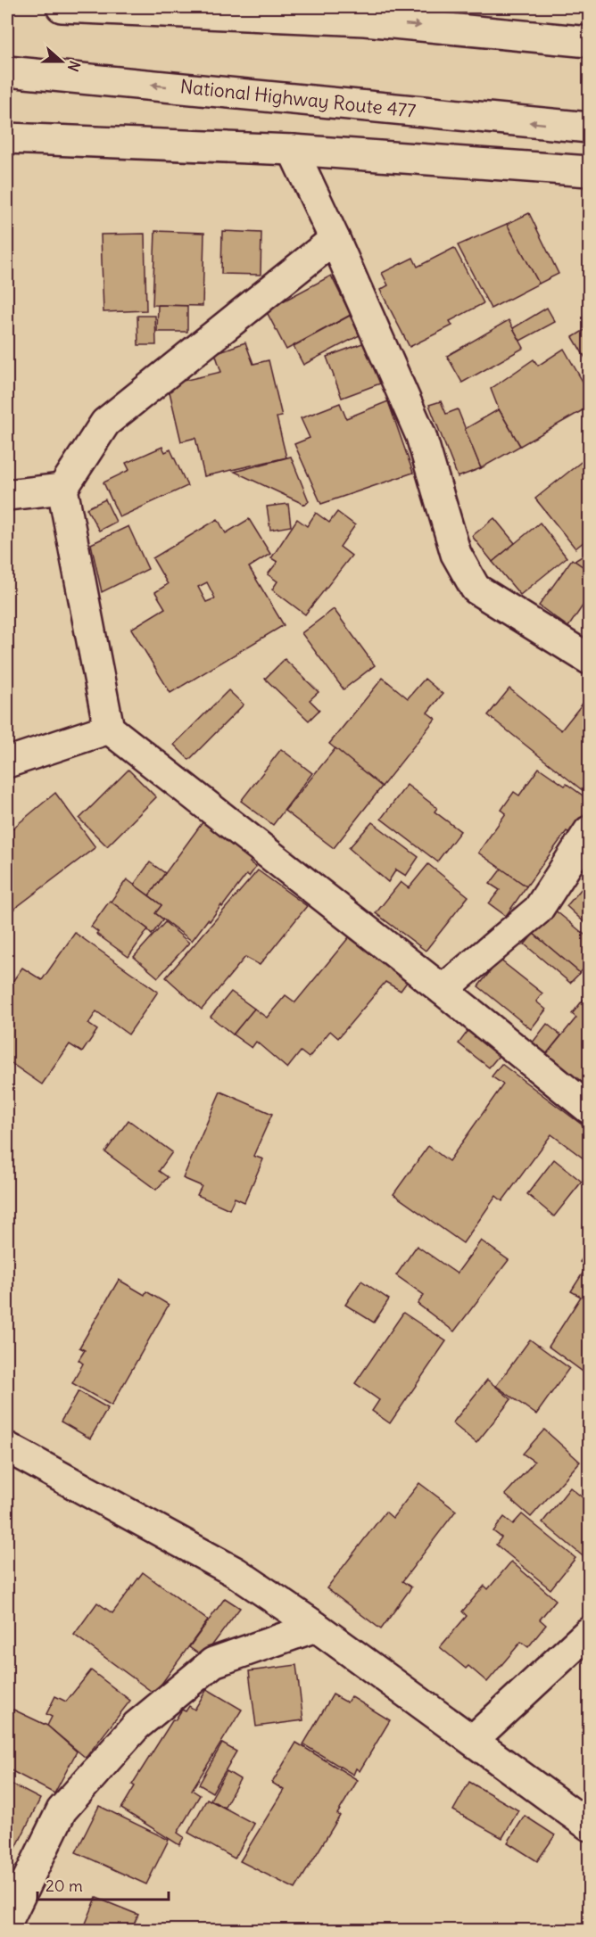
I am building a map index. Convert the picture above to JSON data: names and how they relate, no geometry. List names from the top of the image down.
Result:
{
  "streets": {
    "main road": ["National Highway Route 477"]
  },
  "scale_bar": "20 m",
  "north": "right"
}
